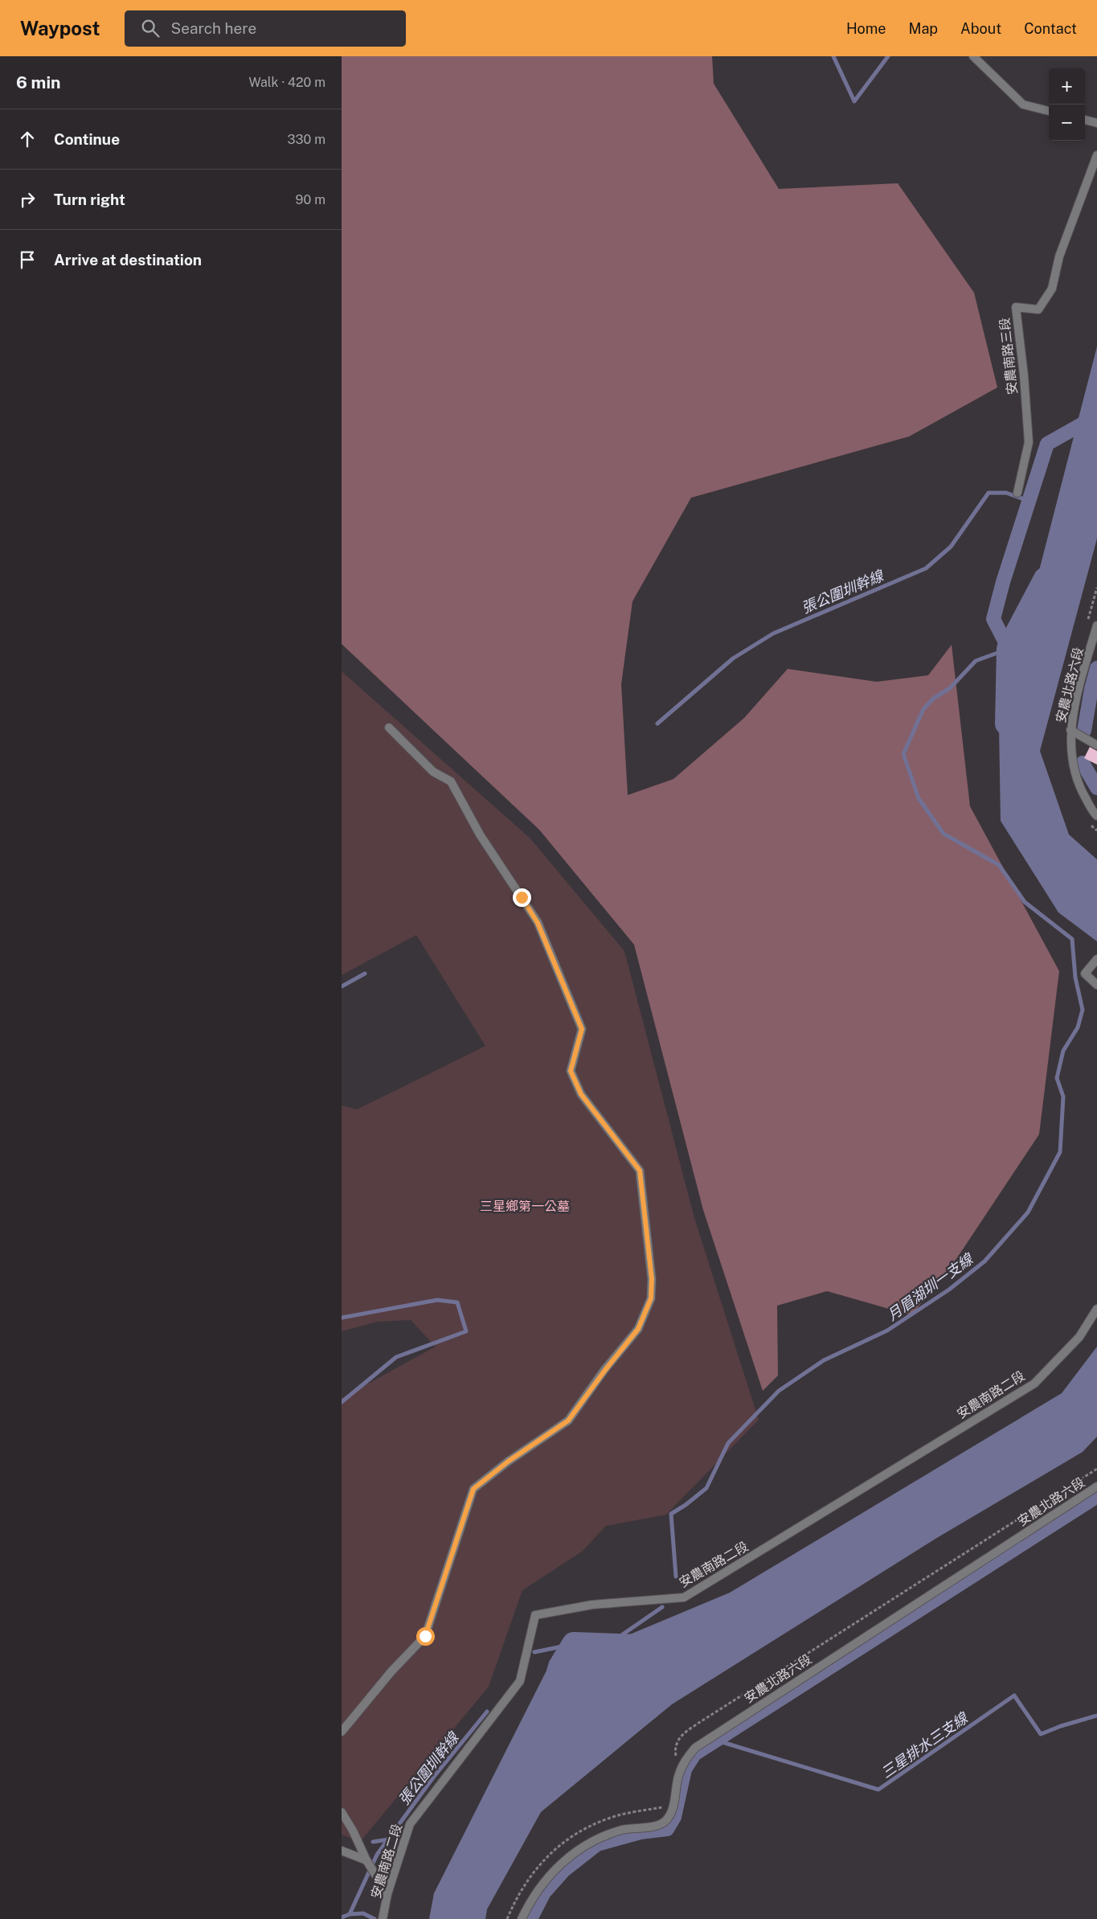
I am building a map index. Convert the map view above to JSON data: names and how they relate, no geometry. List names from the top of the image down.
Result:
{
  "streets": {
    "lane": ["安農南路三段", "安農北路六段", "安農南路二段"]
  },
  "water": ["張公圍圳幹線", "月眉湖圳一支線", "三星排水三支線"],
  "parks": ["三星鄉第一公墓"],
  "page": {
    "header": "Waypost",
    "search": "Search here",
    "nav": [
      "Home",
      "Map",
      "About",
      "Contact"
    ],
    "heading": ["6 min", "Walk · 420 m"],
    "map_buttons": ["+", "−"],
    "list": [
      ["Continue", "330 m"],
      ["Turn right", "90 m"],
      "Arrive at destination"
    ]
  }
}
